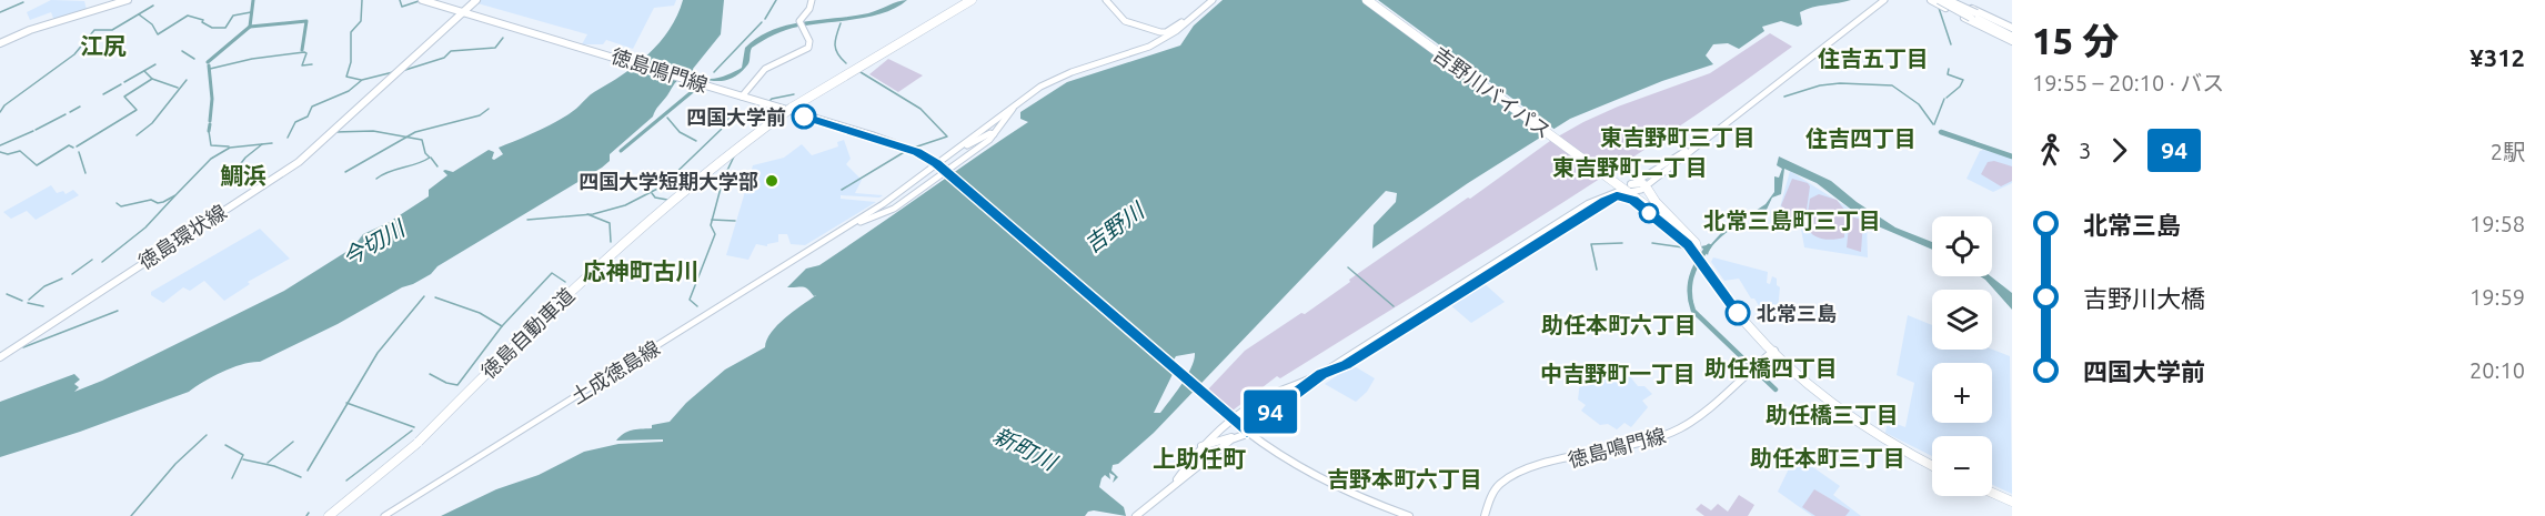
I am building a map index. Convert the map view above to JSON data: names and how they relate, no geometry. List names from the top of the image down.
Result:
{
  "streets": {
    "highway": ["吉野川バイパス", "徳島自動車道"],
    "main road": ["徳島鳴門線", "徳島環状線", "土成徳島線"]
  },
  "crossings": [
    ["徳島鳴門線", "徳島環状線"],
    ["徳島鳴門線", "土成徳島線"]
  ],
  "districts": [
    "江尻",
    "住吉五丁目",
    "東吉野町三丁目",
    "住吉四丁目",
    "東吉野町二丁目",
    "鯛浜",
    "北常三島町三丁目",
    "応神町古川",
    "助任本町六丁目",
    "助任橋四丁目",
    "中吉野町一丁目",
    "助任橋三丁目",
    "助任本町三丁目",
    "上助任町",
    "吉野本町六丁目"
  ],
  "water": ["吉野川", "今切川", "新町川"],
  "places": ["四国大学前", "四国大学短期大学部", "北常三島"],
  "lines": ["bus line 94"],
  "page": {
    "on_map": "94",
    "heading": ["15 分", "19:55 – 20:10 · バス", "¥312"],
    "legs": ["3", "94", "2駅"],
    "list": [
      {
        "name": "北常三島",
        "value": "19:58"
      },
      {
        "name": "吉野川大橋",
        "value": "19:59"
      },
      {
        "name": "四国大学前",
        "value": "20:10"
      }
    ],
    "map_buttons": ["+", "−"]
  }
}
